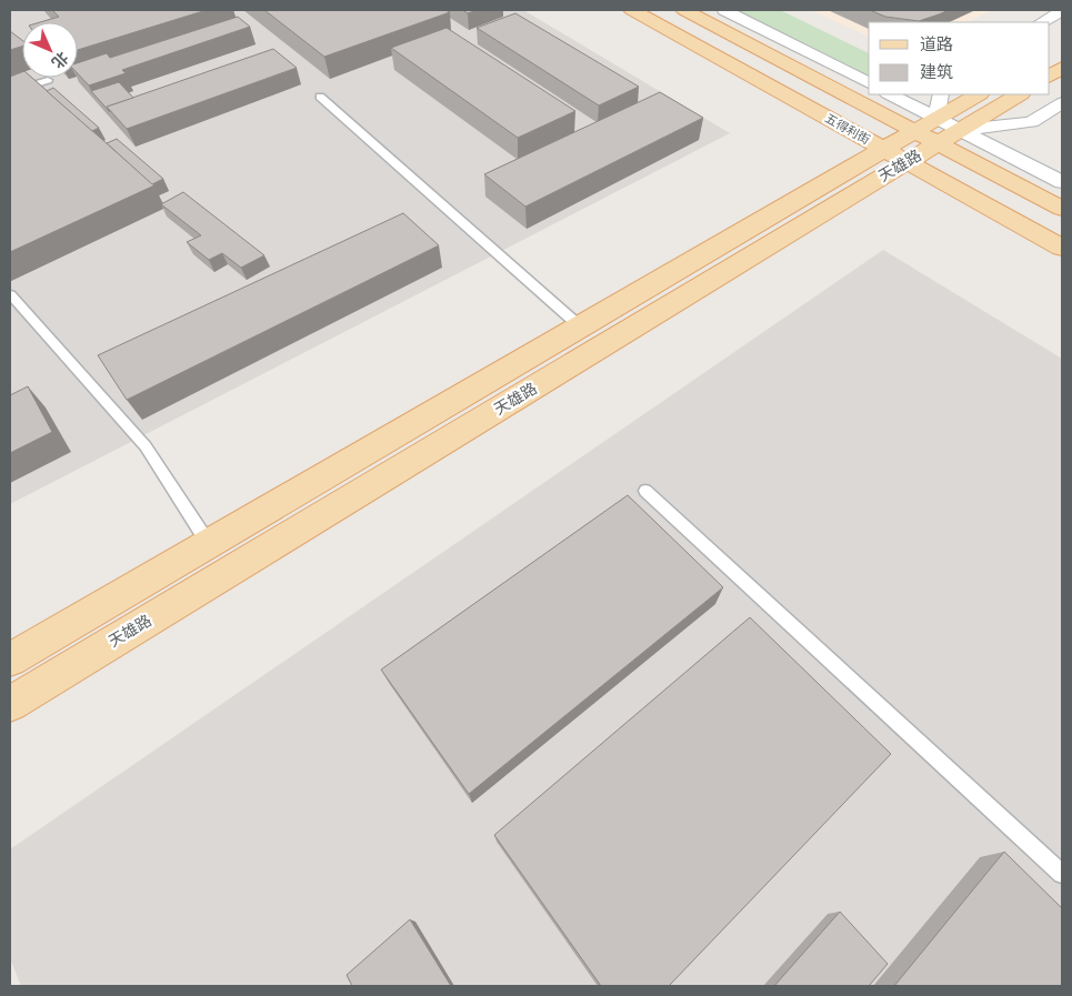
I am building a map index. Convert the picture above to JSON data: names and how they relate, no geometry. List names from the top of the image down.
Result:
{
  "streets": {
    "main road": ["五得利街", "天雄路"]
  },
  "crossings": [
    ["五得利街", "天雄路"]
  ],
  "legend": ["道路", "建筑"],
  "north": "bottom right"
}
